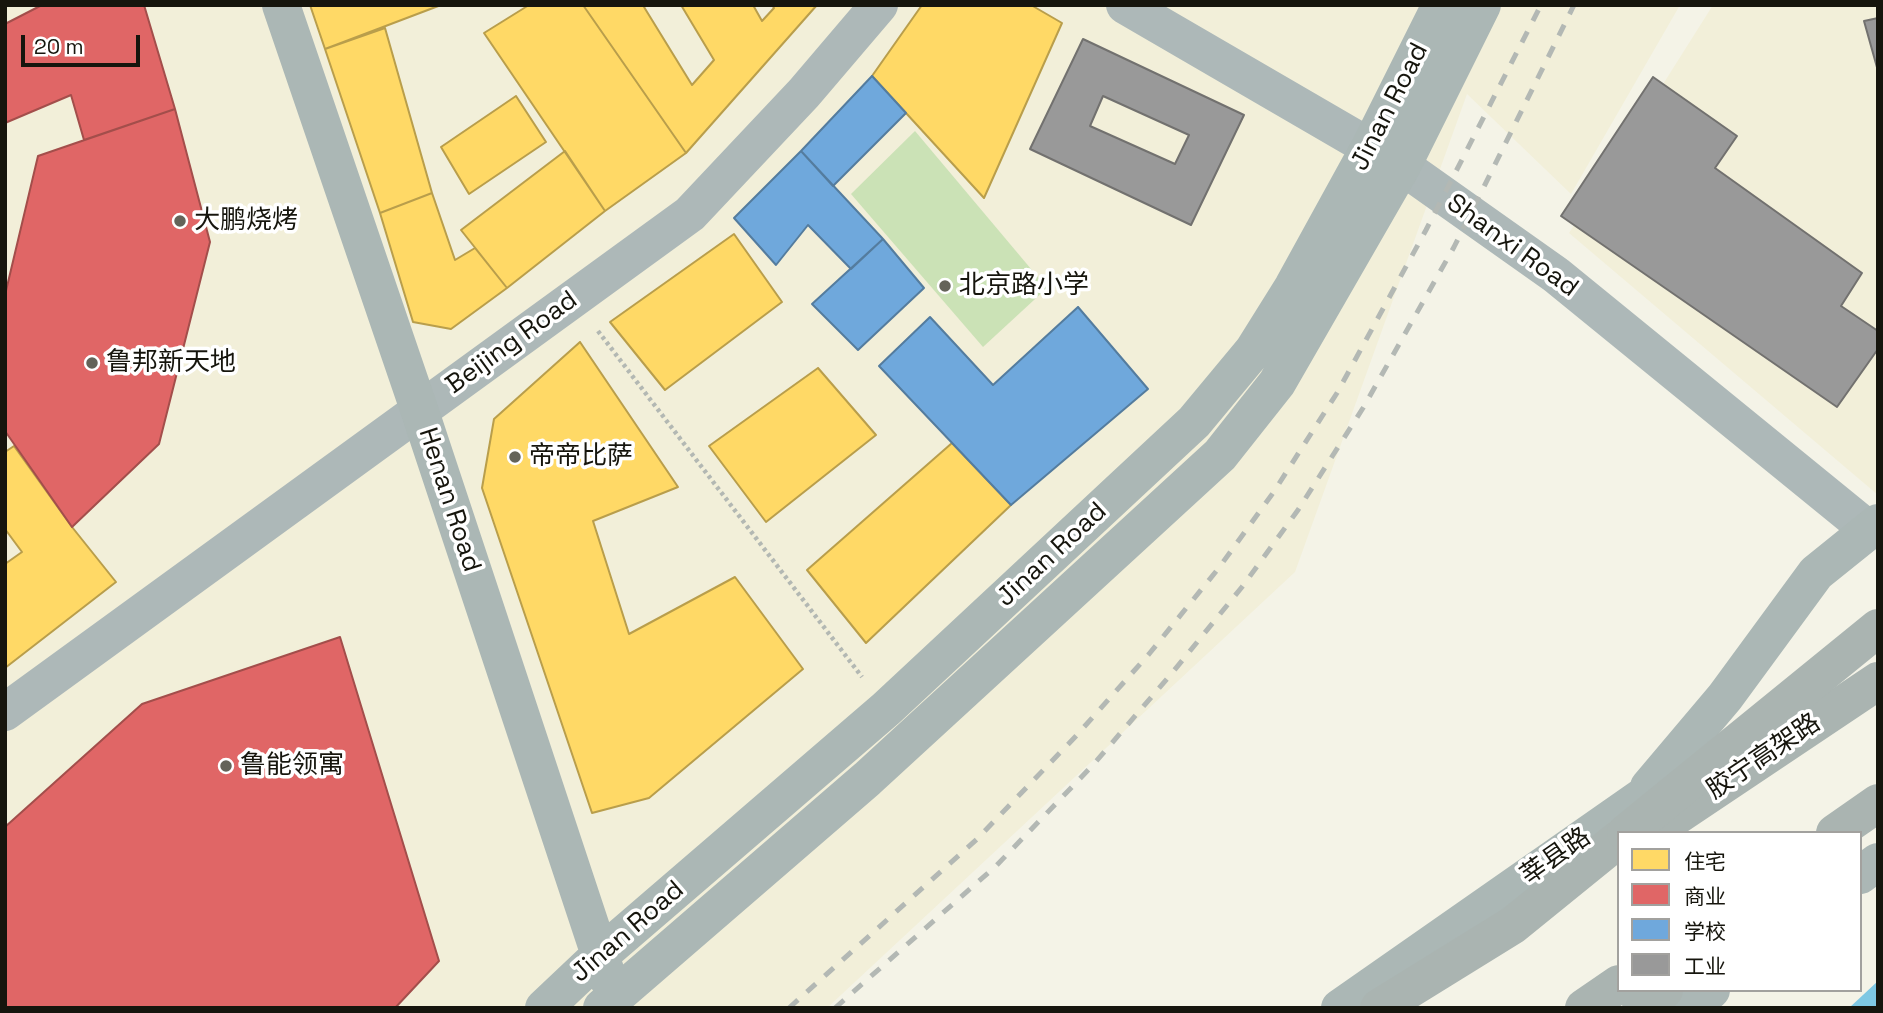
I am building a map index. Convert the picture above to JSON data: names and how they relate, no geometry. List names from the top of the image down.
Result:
{
  "streets": {
    "highway": ["胶宁高架路"],
    "street": [
      "Jinan Road",
      "Shanxi Road",
      "Beijing Road",
      "Henan Road",
      "莘县路"
    ]
  },
  "crossings": [
    ["Jinan Road", "Shanxi Road"],
    ["Jinan Road", "Henan Road"],
    ["Beijing Road", "Henan Road"],
    ["胶宁高架路", "莘县路"]
  ],
  "places": [
    "大鹏烧烤",
    "北京路小学",
    "鲁邦新天地",
    "帝帝比萨",
    "鲁能领寓"
  ],
  "legend": [
    "住宅",
    "商业",
    "学校",
    "工业"
  ],
  "scale_bar": "20 m"
}
